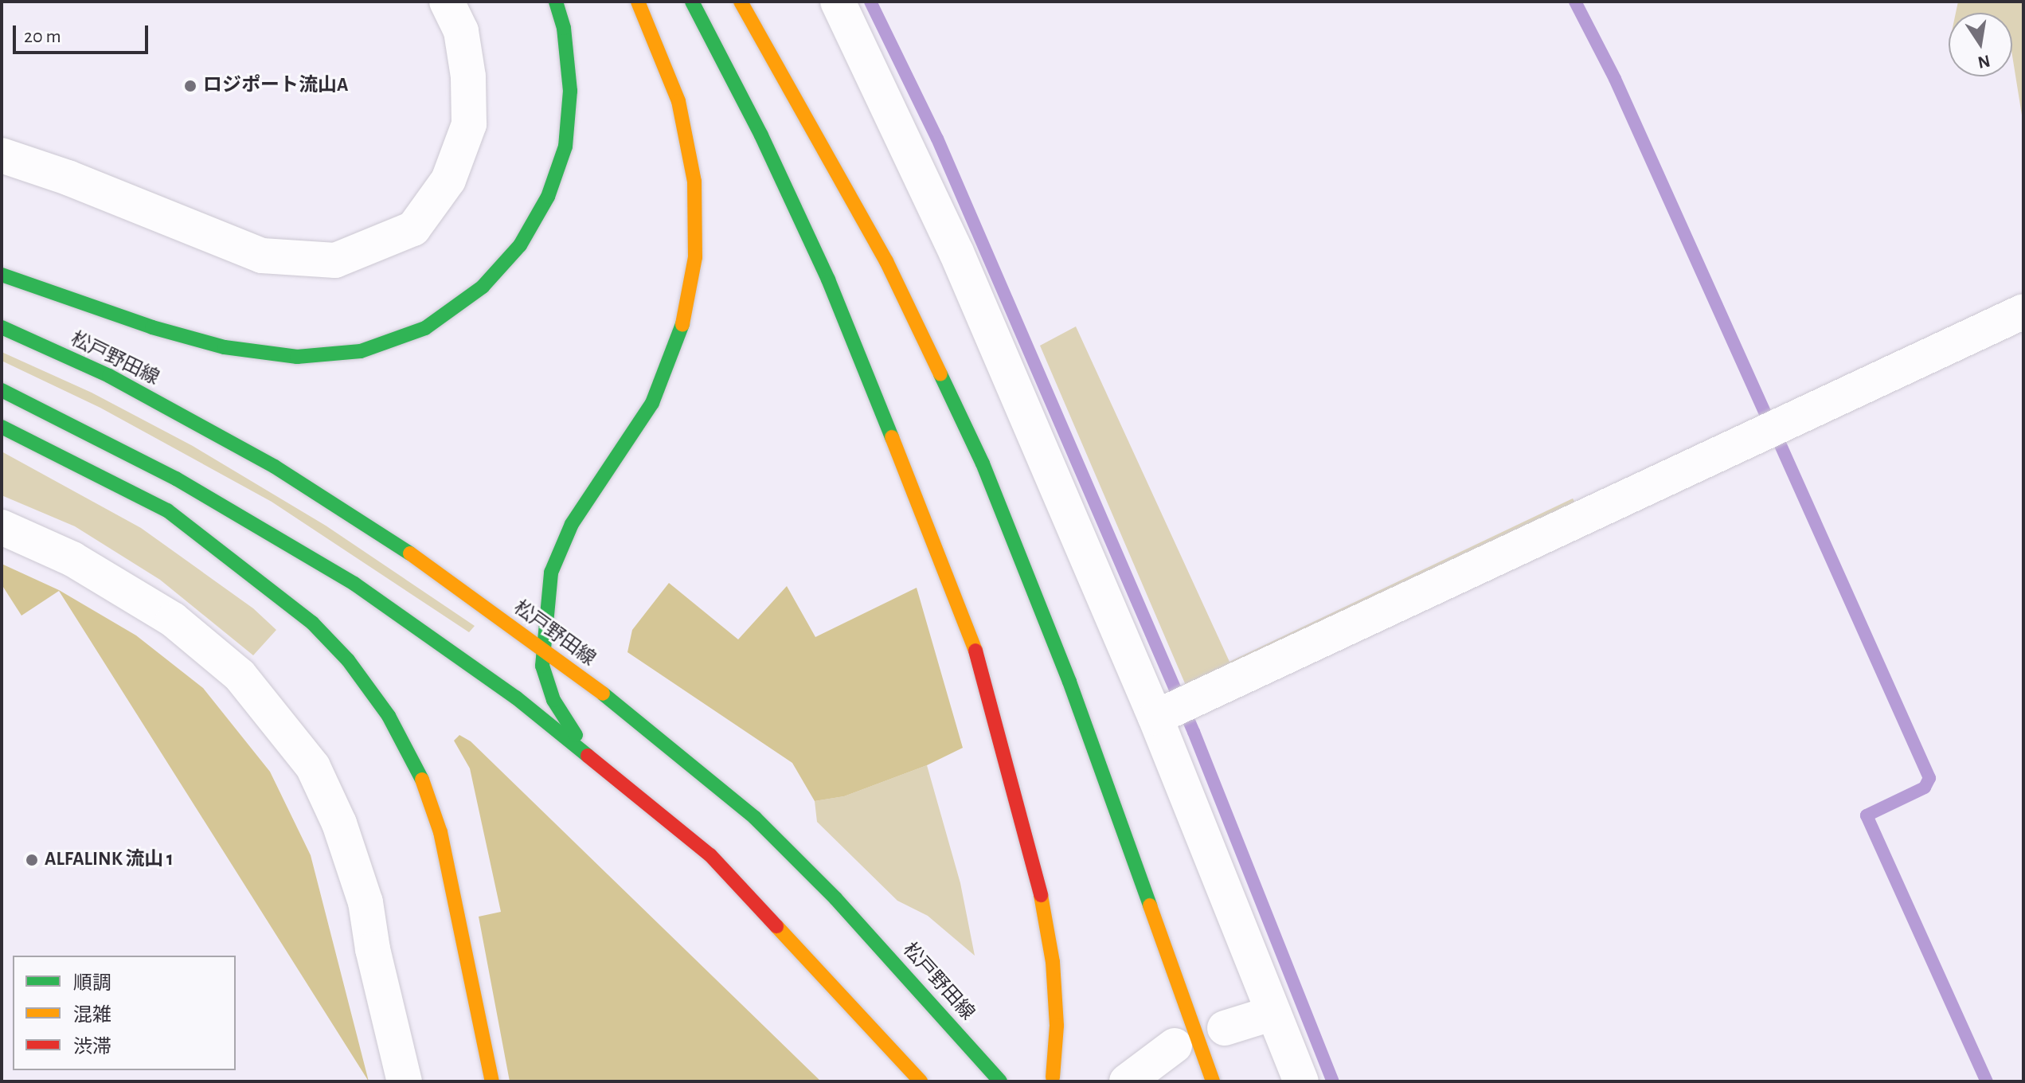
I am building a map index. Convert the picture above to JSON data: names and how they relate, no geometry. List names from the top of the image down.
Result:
{
  "streets": {
    "main road": ["松戸野田線"]
  },
  "places": ["ロジポート流山A", "ALFALINK 流山 1"],
  "legend": ["順調", "混雑", "渋滞"],
  "scale_bar": "20 m",
  "north": "bottom"
}
